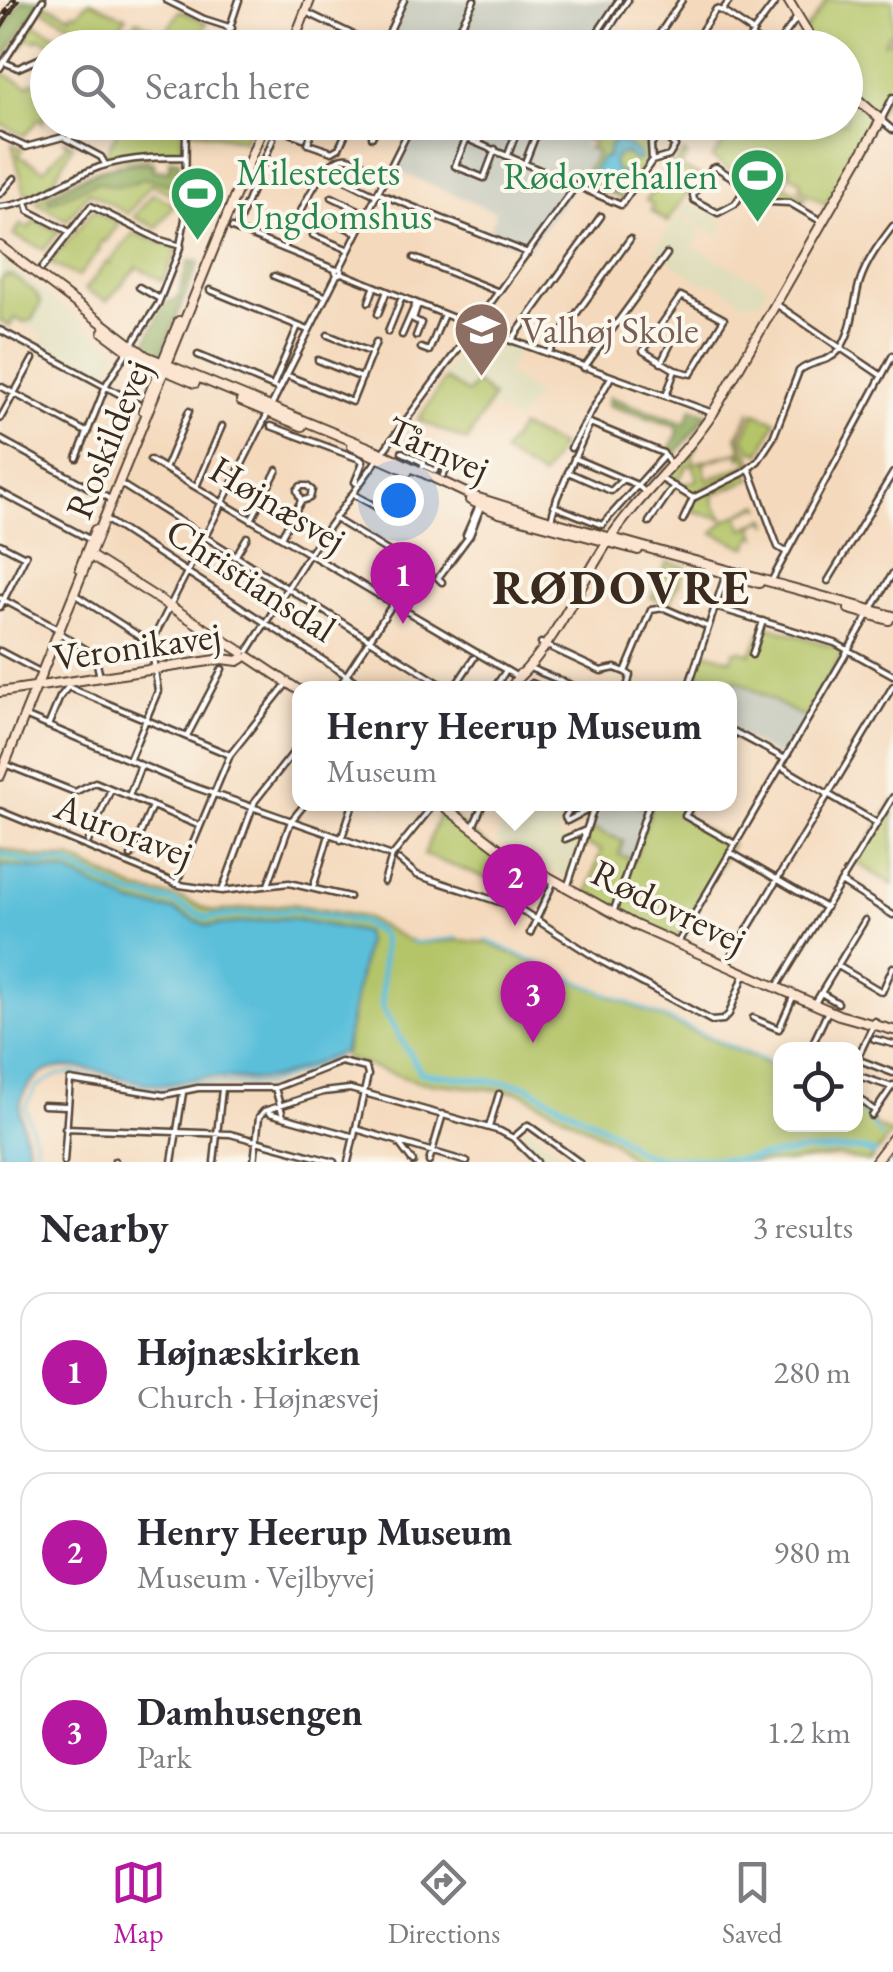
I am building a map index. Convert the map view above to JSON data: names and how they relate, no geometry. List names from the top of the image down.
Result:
{
  "streets": {
    "street": [
      "Roskildevej",
      "Tårnvej",
      "Højnæsvej",
      "Christiansdal",
      "Veronikavej",
      "Auroravej",
      "Rødovrevej"
    ]
  },
  "crossings": [
    ["Roskildevej", "Tårnvej"],
    ["Roskildevej", "Christiansdal"],
    ["Roskildevej", "Veronikavej"]
  ],
  "districts": ["RØDOVRE"],
  "places": {
    "sports": ["Rødovrehallen", "Milestedets Ungdomshus"],
    "school or university": ["Valhøj Skole"]
  },
  "page": {
    "search": "Search here",
    "pins": ["1", "2", "3"],
    "popup": ["Henry Heerup Museum", "Museum"],
    "heading": ["Nearby", "3 results"],
    "list": [
      {
        "mark": "1",
        "name": "Højnæskirken",
        "note": "Church · Højnæsvej",
        "value": "280 m"
      },
      {
        "mark": "2",
        "name": "Henry Heerup Museum",
        "note": "Museum · Vejlbyvej",
        "value": "980 m"
      },
      {
        "mark": "3",
        "name": "Damhusengen",
        "note": "Park",
        "value": "1.2 km"
      }
    ],
    "nav": ["Map", "Directions", "Saved"]
  }
}
